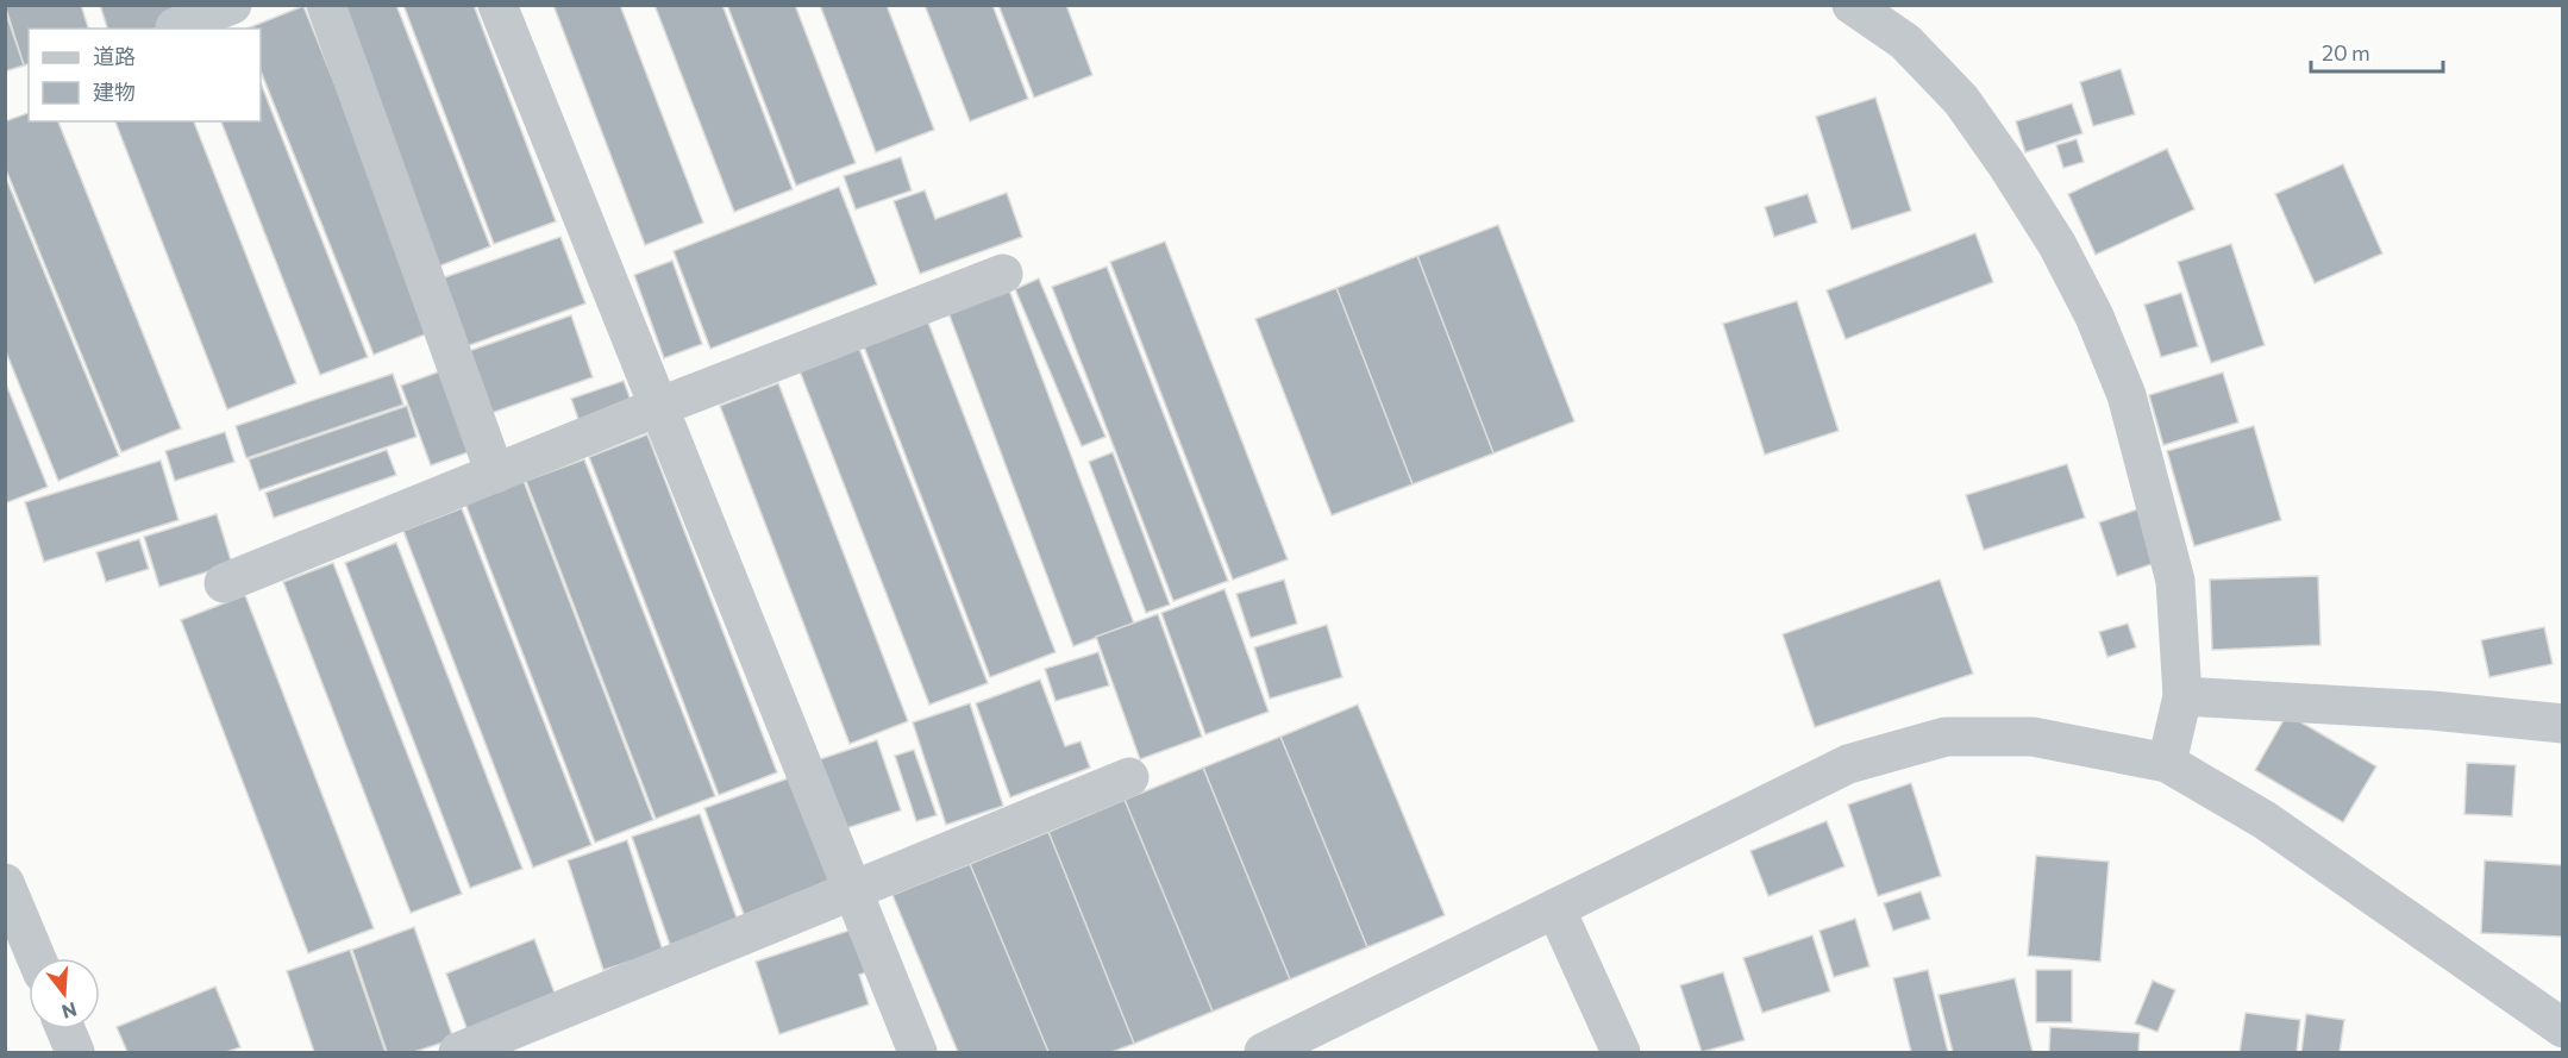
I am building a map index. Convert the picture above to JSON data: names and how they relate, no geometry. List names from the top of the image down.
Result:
{
  "legend": ["道路", "建物"],
  "scale_bar": "20 m",
  "north": "bottom"
}
